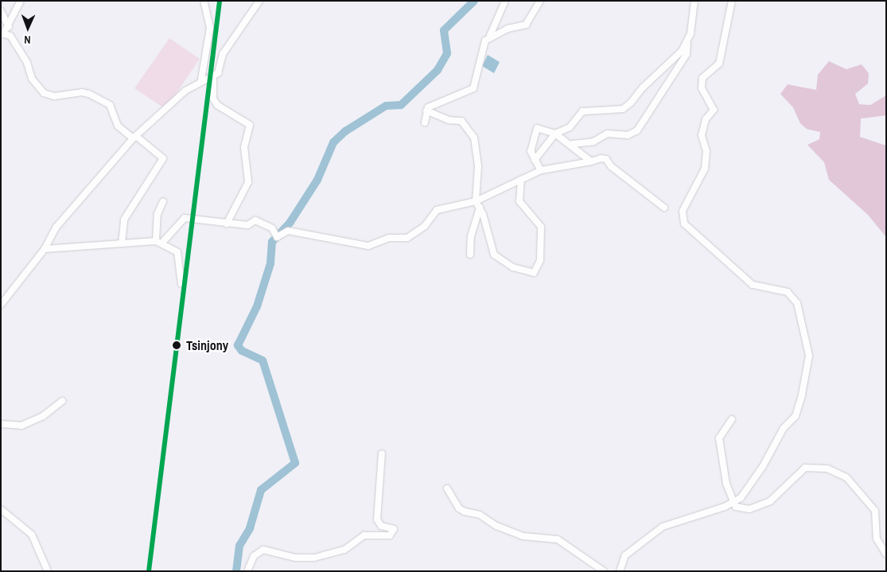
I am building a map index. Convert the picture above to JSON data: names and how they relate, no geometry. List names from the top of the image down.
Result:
{
  "places": ["Tsinjony"],
  "north": "bottom"
}
